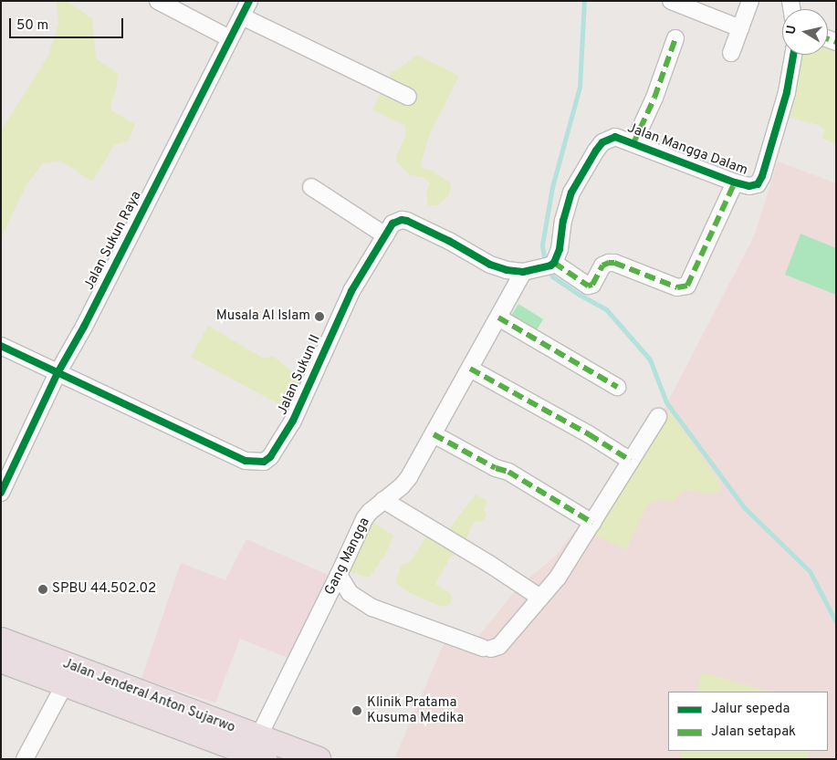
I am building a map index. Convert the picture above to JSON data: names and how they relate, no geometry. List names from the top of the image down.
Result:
{
  "streets": {
    "highway": ["Jalan Jenderal Anton Sujarwo"],
    "street": [
      "Jalan Mangga Dalam",
      "Jalan Sukun Raya",
      "Jalan Sukun II",
      "Gang Mangga"
    ]
  },
  "crossings": [
    ["Jalan Mangga Dalam", "Jalan Sukun II"],
    ["Jalan Mangga Dalam", "Gang Mangga"],
    ["Jalan Sukun Raya", "Jalan Sukun II"],
    ["Jalan Sukun II", "Gang Mangga"],
    ["Gang Mangga", "Jalan Jenderal Anton Sujarwo"]
  ],
  "places": ["Musala Al Islam", "SPBU 44.502.02", "Klinik Pratama Kusuma Medika"],
  "legend": ["Jalur sepeda", "Jalan setapak"],
  "scale_bar": "50 m",
  "north": "left"
}
